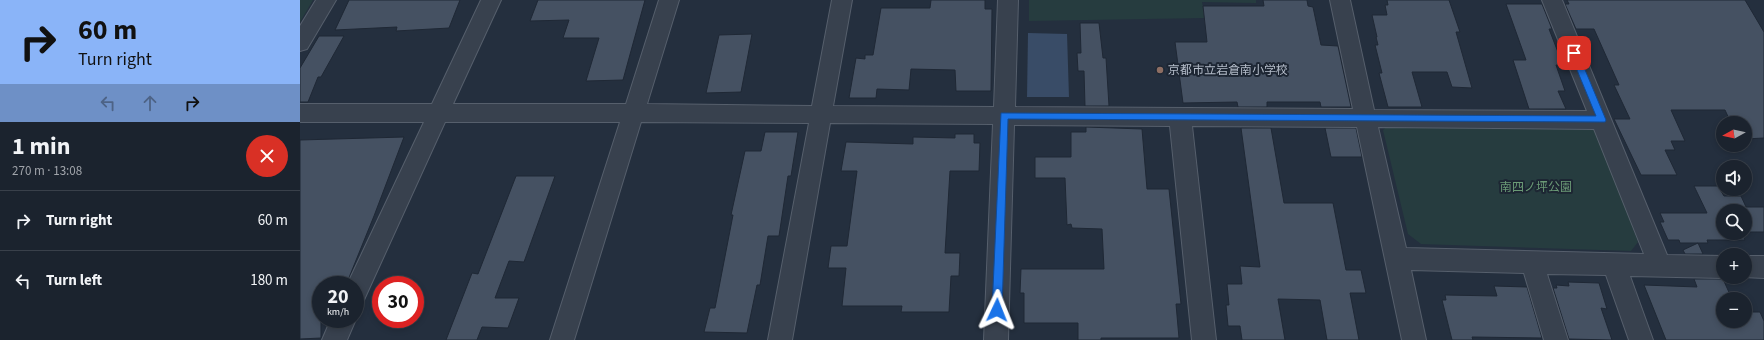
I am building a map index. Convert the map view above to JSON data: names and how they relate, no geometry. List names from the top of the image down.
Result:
{
  "parks": ["南四ノ坪公園"],
  "places": ["京都市立岩倉南小学校"],
  "north": "left",
  "page": {
    "turn": ["60 m", "Turn right"],
    "map_buttons": ["+", "−"],
    "heading": ["1 min", "270 m · 13:08"],
    "list": [
      {
        "name": "Turn right",
        "value": "60 m"
      },
      {
        "name": "Turn left",
        "value": "180 m"
      }
    ],
    "speed": "20 km/h",
    "limit": "30"
  }
}
